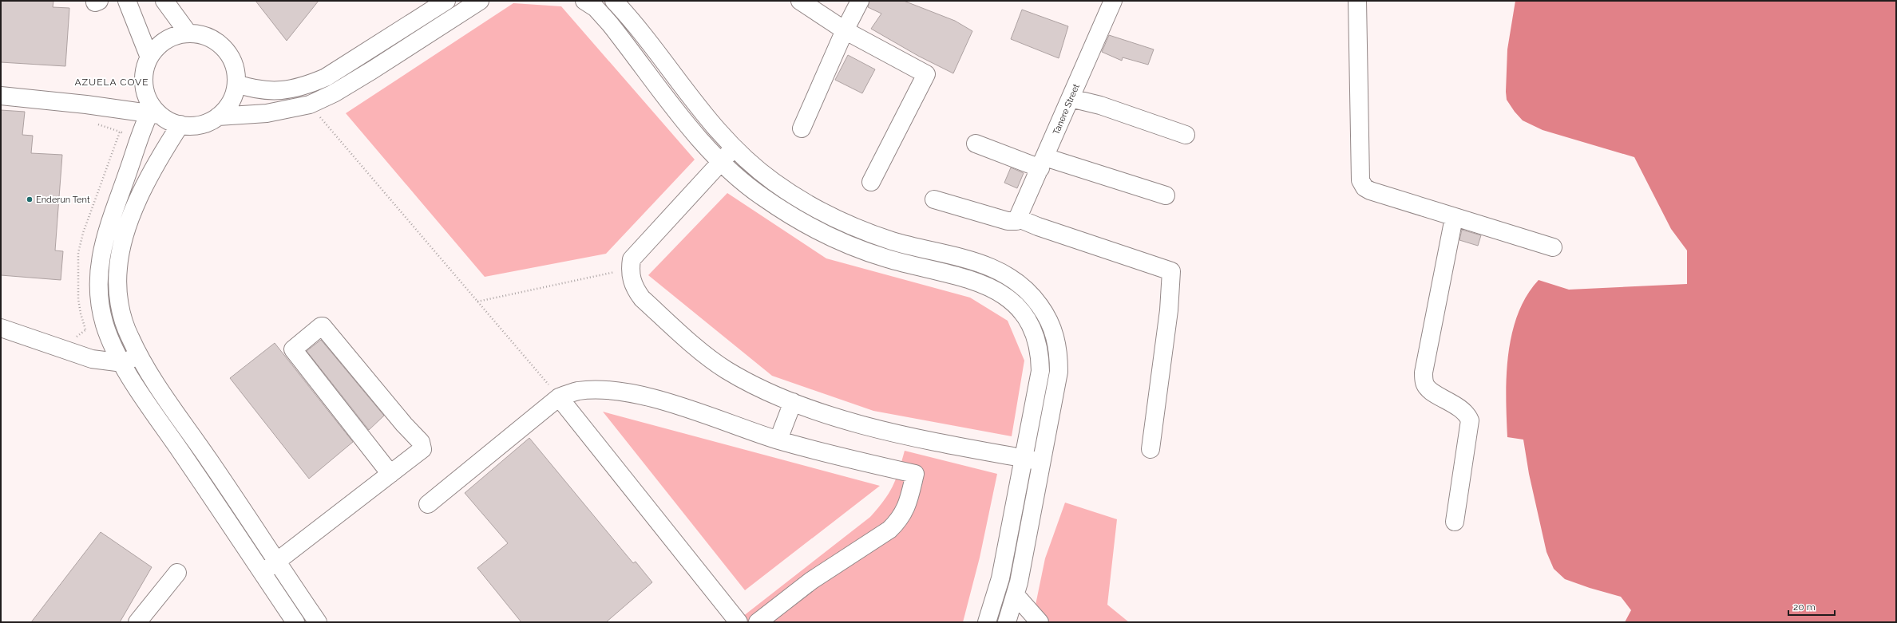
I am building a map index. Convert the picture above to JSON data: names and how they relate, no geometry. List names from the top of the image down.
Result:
{
  "streets": {
    "street": ["Tanere Street"]
  },
  "districts": ["AZUELA COVE"],
  "places": ["Enderun Tent"],
  "scale_bar": "20 m"
}
